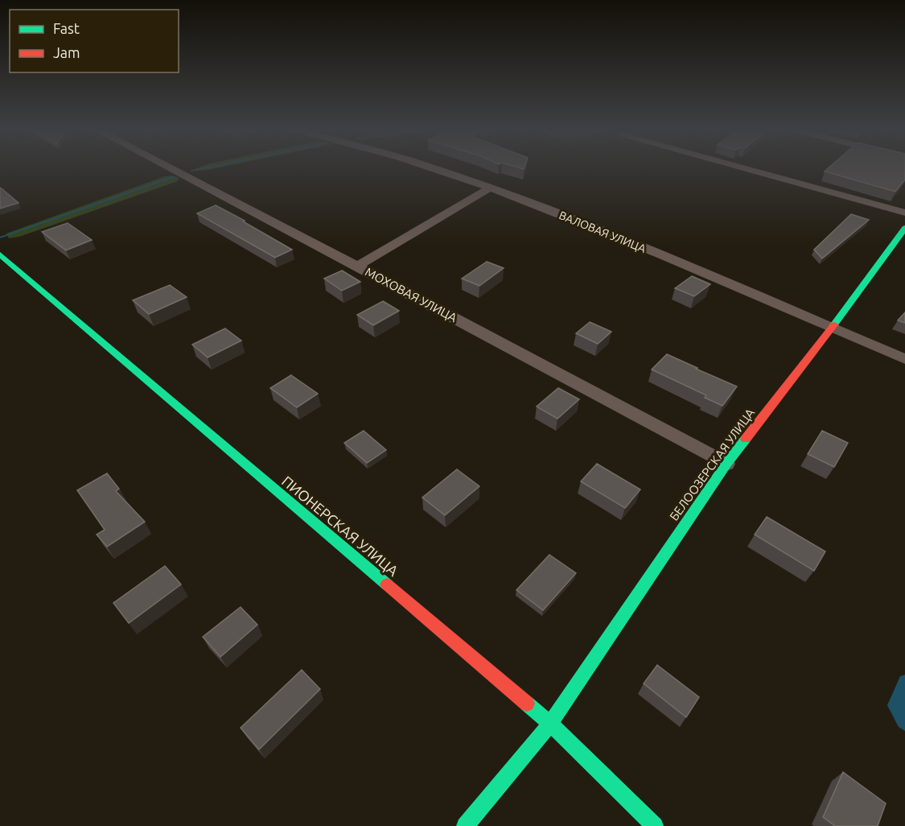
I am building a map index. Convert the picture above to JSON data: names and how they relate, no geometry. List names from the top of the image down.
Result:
{
  "streets": {
    "street": [
      "ВАЛОВАЯ УЛИЦА",
      "МОХОВАЯ УЛИЦА",
      "БЕЛООЗЕРСКАЯ УЛИЦА",
      "ПИОНЕРСКАЯ УЛИЦА"
    ]
  },
  "crossings": [
    ["ВАЛОВАЯ УЛИЦА", "БЕЛООЗЕРСКАЯ УЛИЦА"],
    ["МОХОВАЯ УЛИЦА", "БЕЛООЗЕРСКАЯ УЛИЦА"],
    ["БЕЛООЗЕРСКАЯ УЛИЦА", "ПИОНЕРСКАЯ УЛИЦА"]
  ],
  "legend": ["Fast", "Jam"]
}
